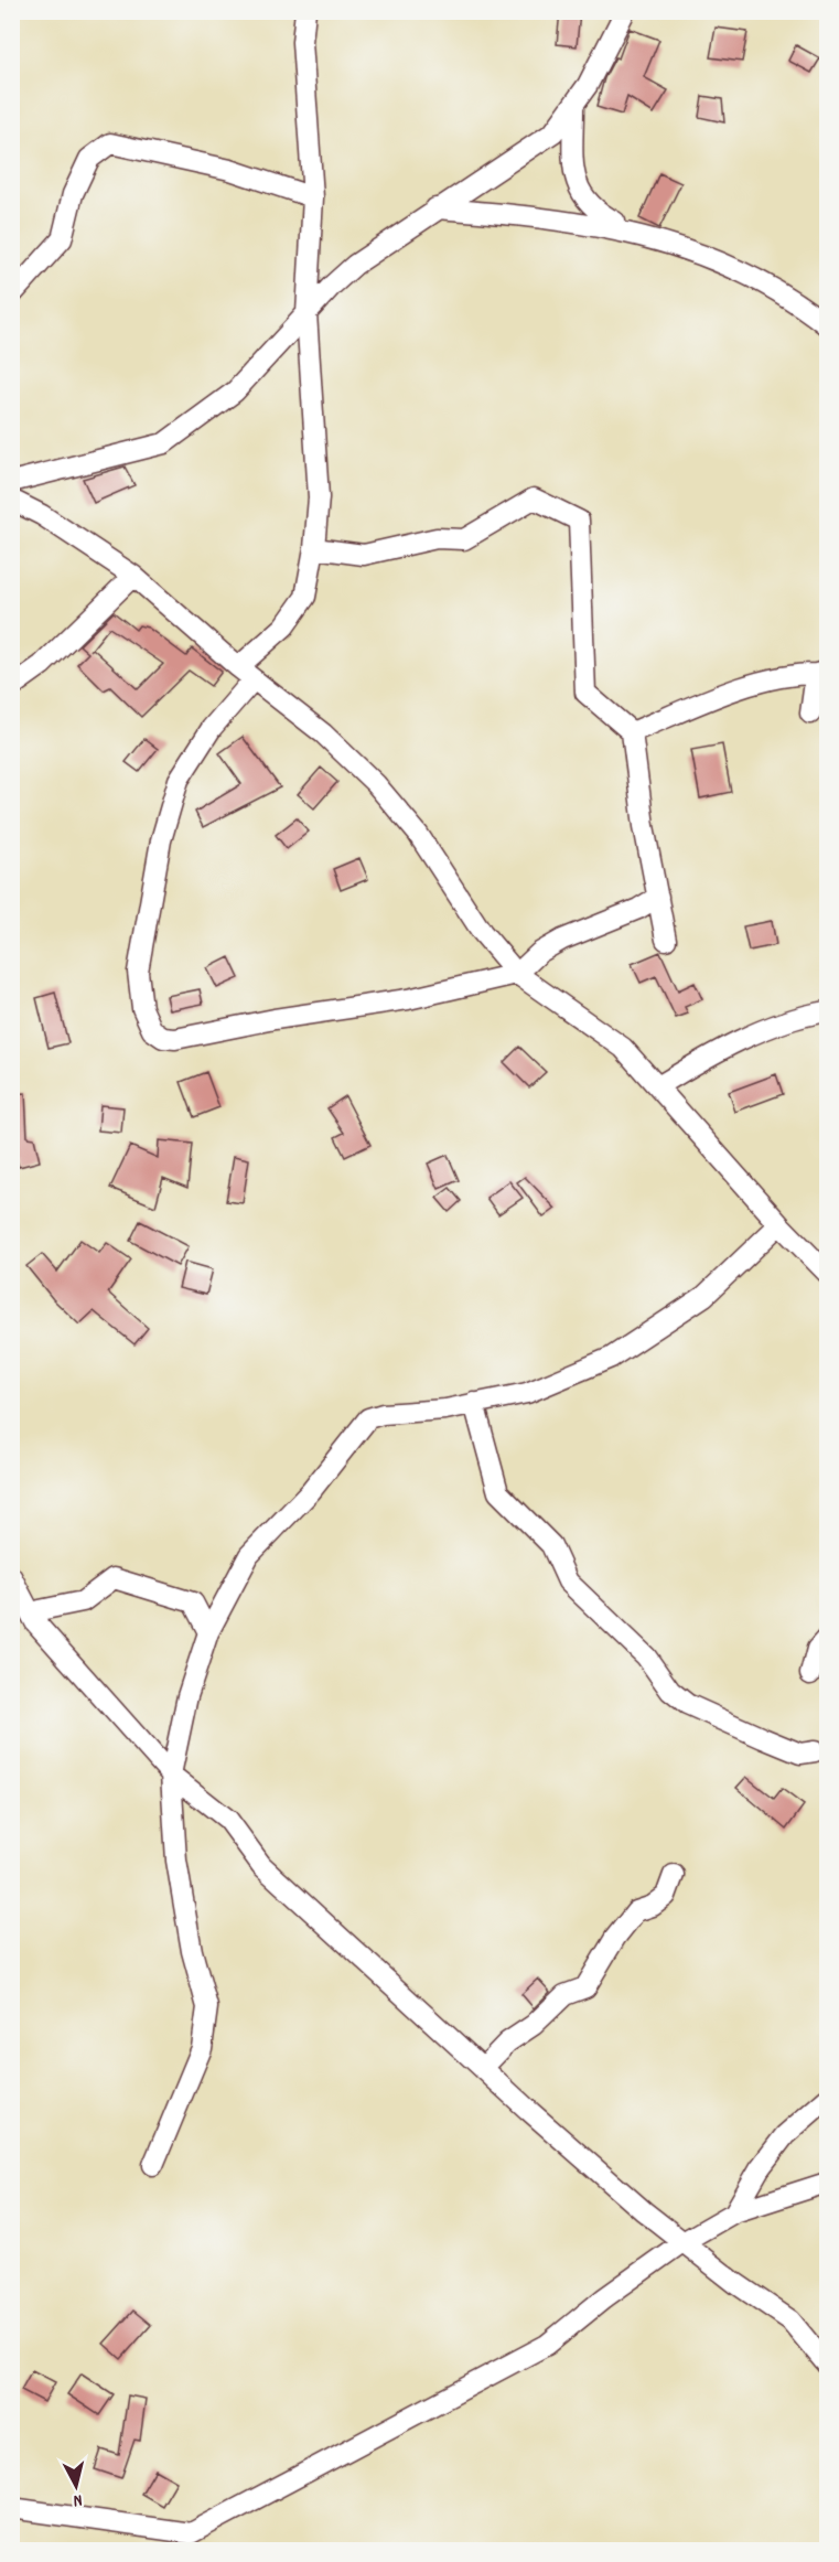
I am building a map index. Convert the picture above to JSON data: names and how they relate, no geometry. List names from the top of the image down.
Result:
{
  "north": "bottom"
}
